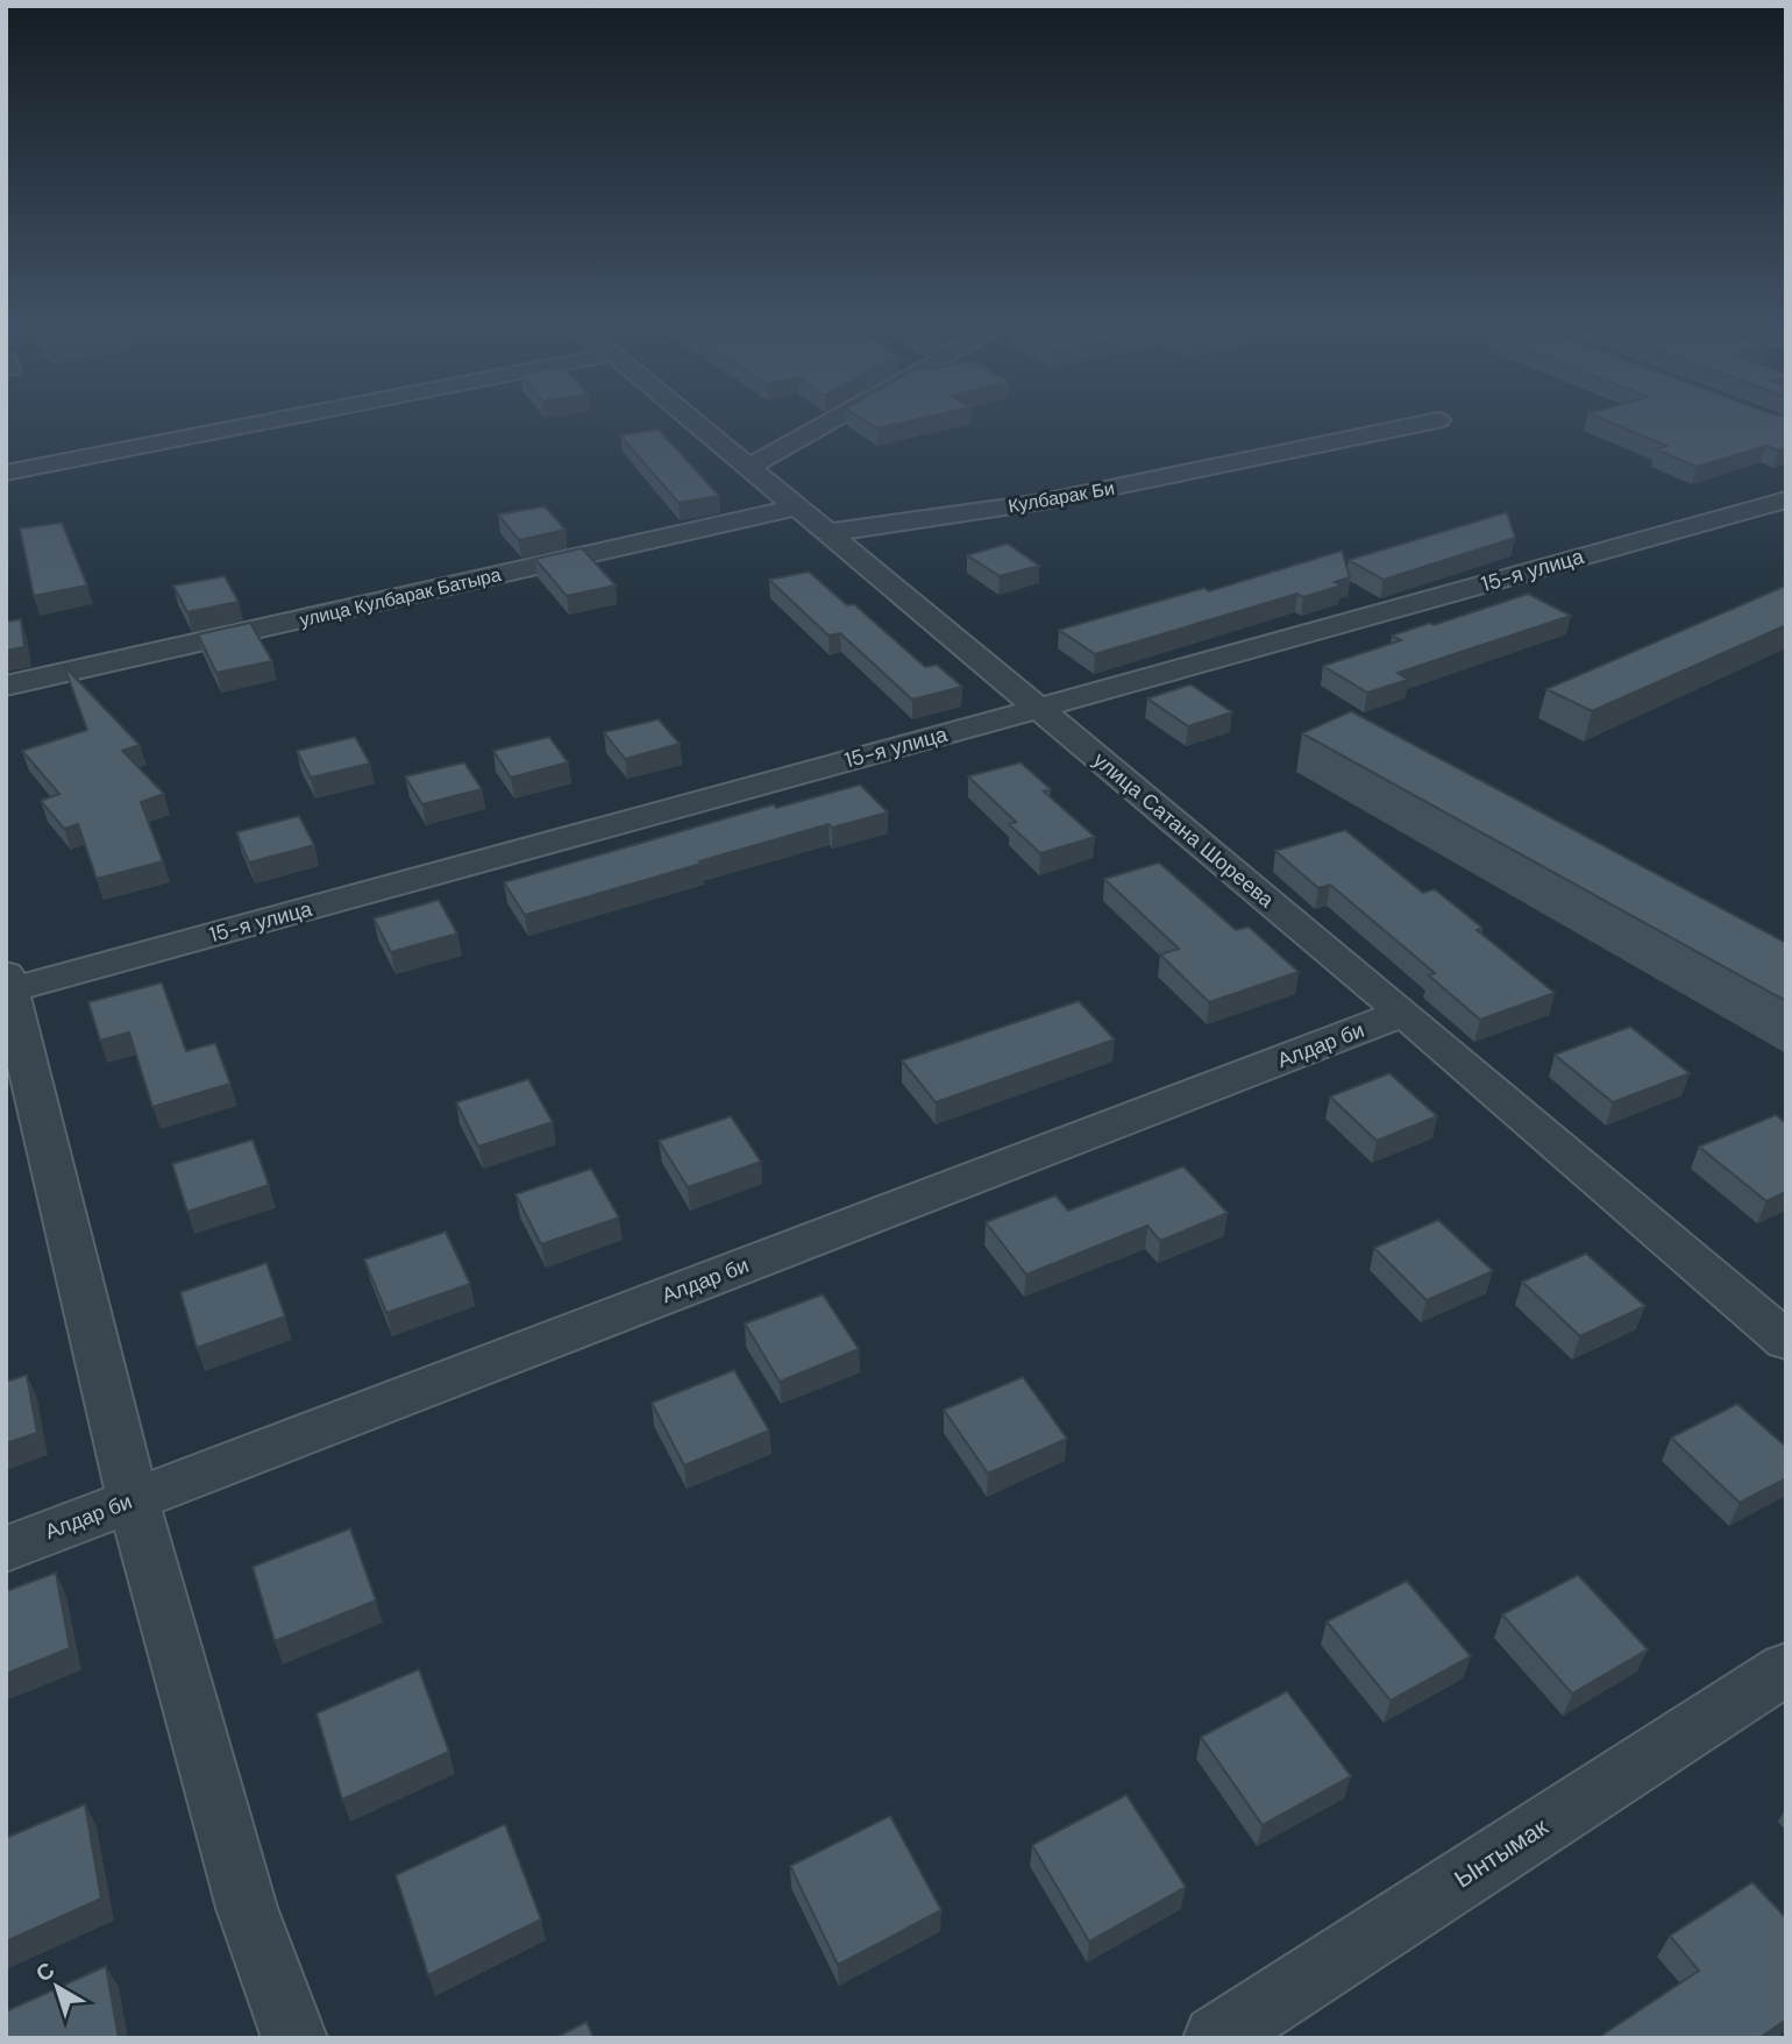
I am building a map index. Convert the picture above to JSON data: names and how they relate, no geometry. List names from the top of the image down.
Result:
{
  "streets": {
    "street": [
      "Кулбарак Би",
      "15-я улица",
      "улица Кулбарак Батыра",
      "улица Сатана Шореева",
      "Алдар би",
      "Ынтымак"
    ]
  },
  "crossings": [
    ["Кулбарак Би", "улица Сатана Шореева"],
    ["15-я улица", "улица Сатана Шореева"],
    ["улица Кулбарак Батыра", "улица Сатана Шореева"],
    ["улица Сатана Шореева", "Алдар би"]
  ],
  "north": "top left"
}
